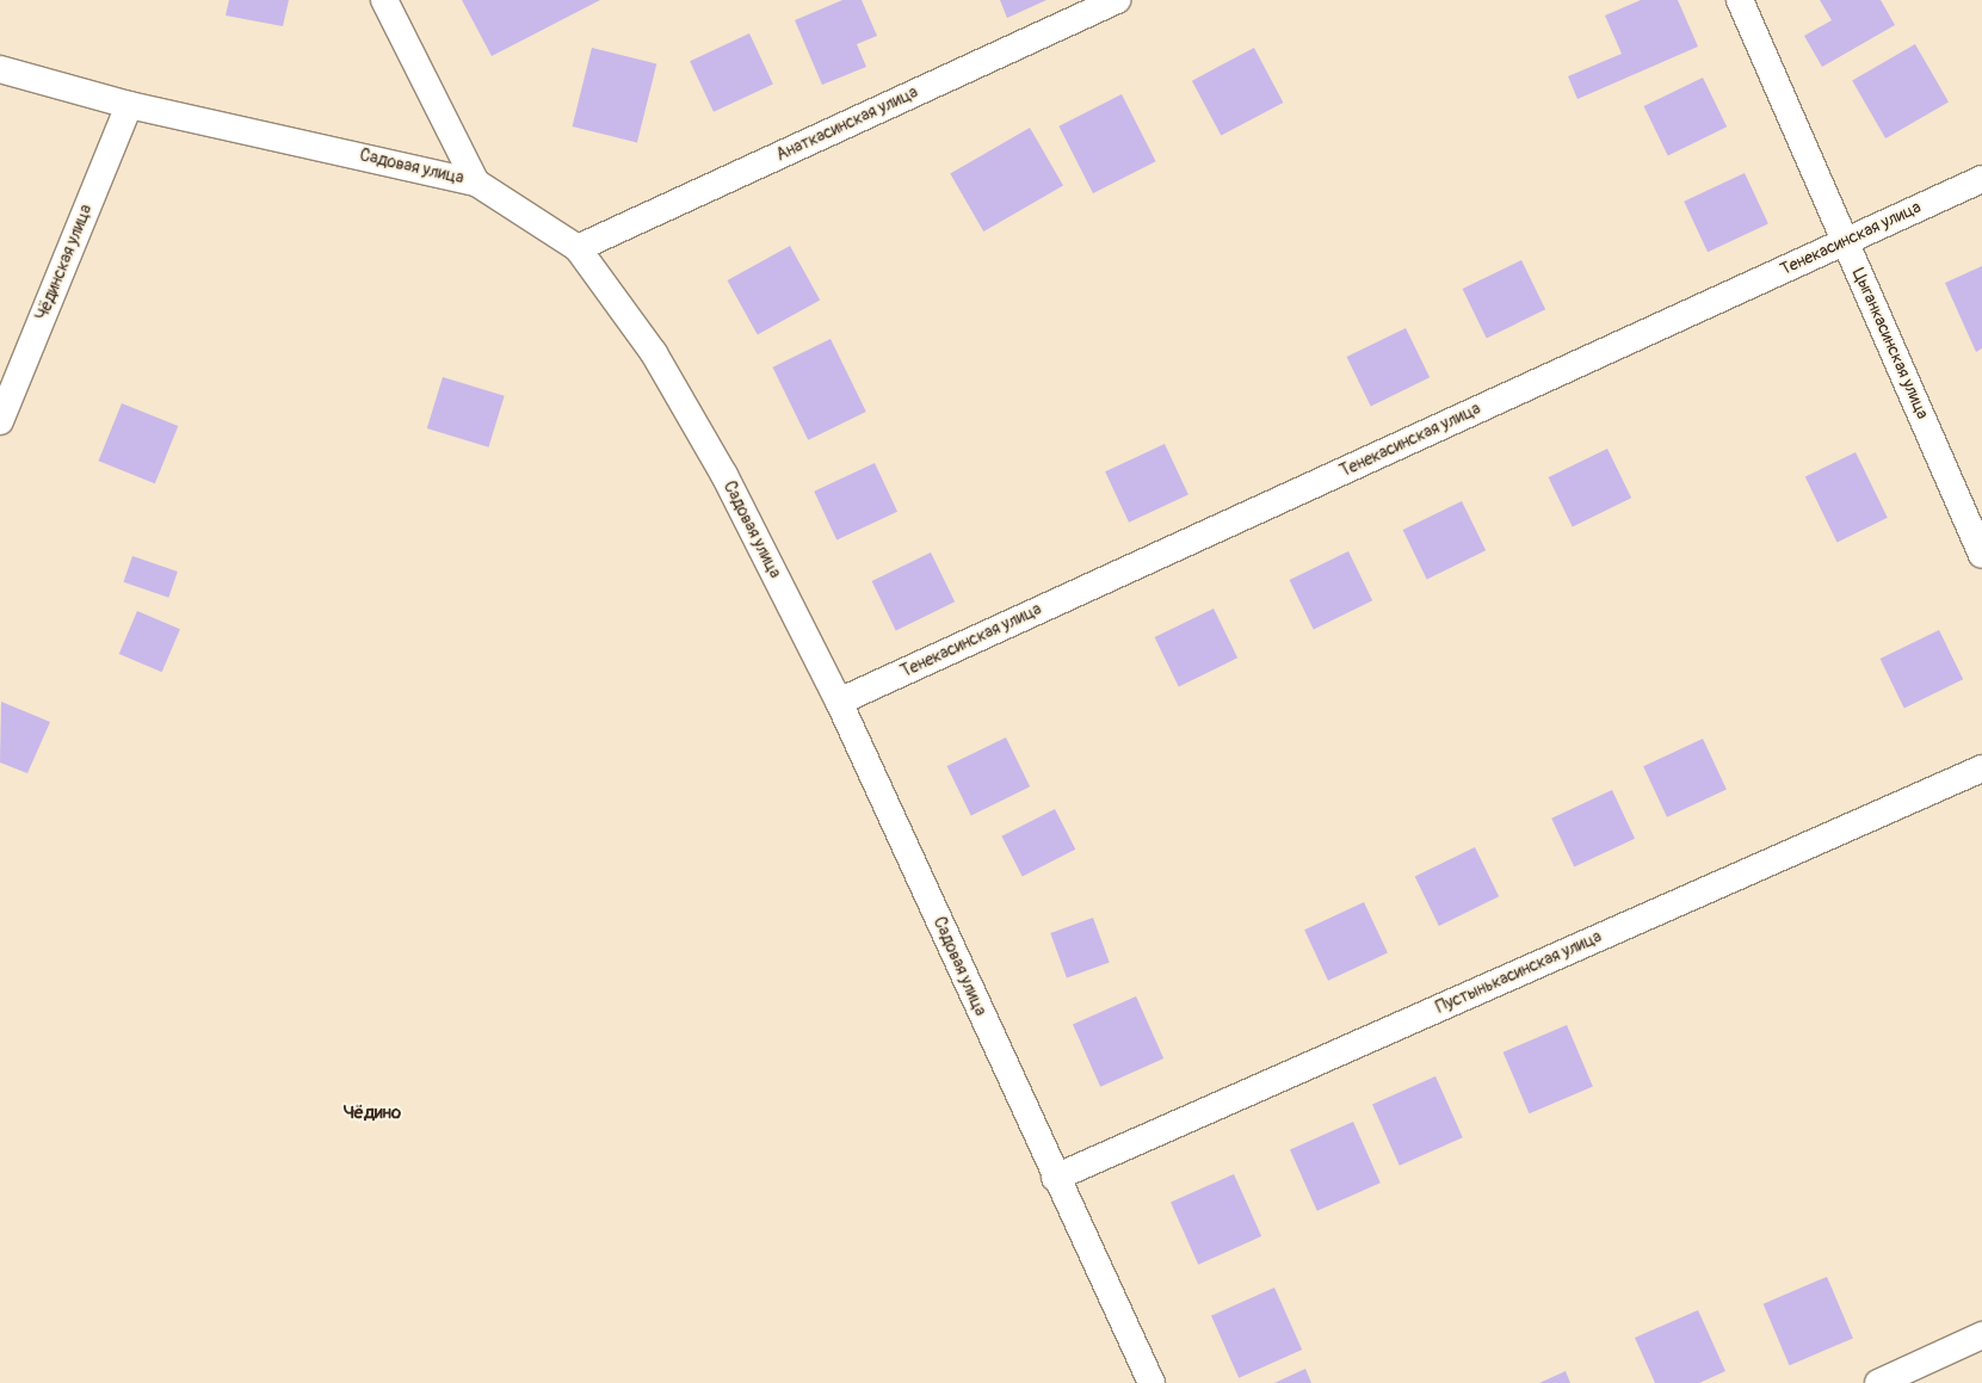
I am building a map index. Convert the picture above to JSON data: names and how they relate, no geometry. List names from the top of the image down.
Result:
{
  "streets": {
    "street": [
      "Анаткасинская улица",
      "Садовая улица",
      "Тенекасинская улица",
      "Чёдинская улица",
      "Цыганкасинская улица",
      "Пустынькасинская улица"
    ]
  },
  "crossings": [
    ["Анаткасинская улица", "Садовая улица"],
    ["Садовая улица", "Тенекасинская улица"],
    ["Садовая улица", "Чёдинская улица"],
    ["Садовая улица", "Пустынькасинская улица"],
    ["Тенекасинская улица", "Цыганкасинская улица"]
  ],
  "districts": ["Чёдино"]
}
